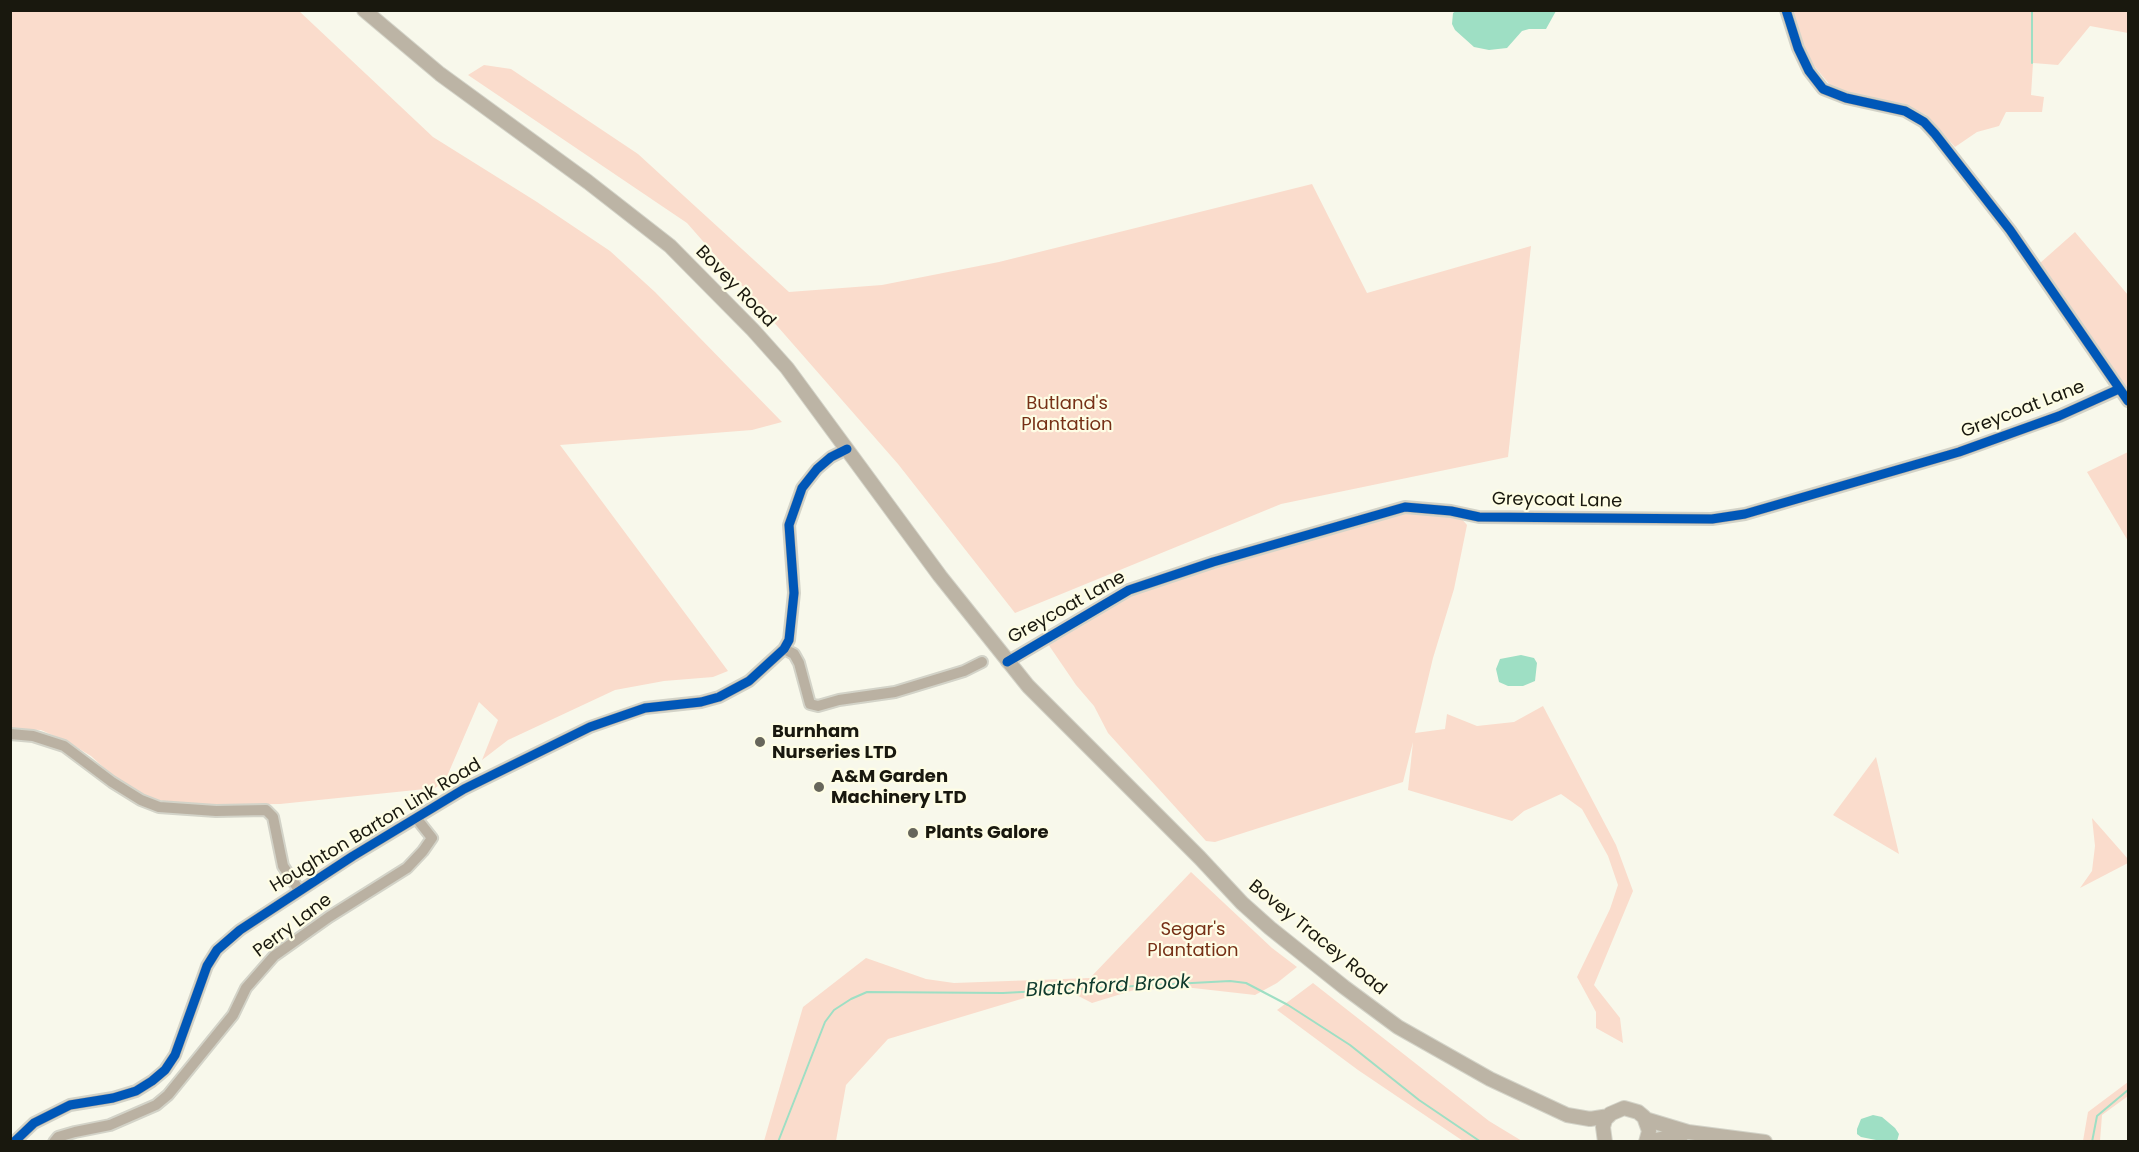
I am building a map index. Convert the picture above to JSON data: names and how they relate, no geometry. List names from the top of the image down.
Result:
{
  "streets": {
    "main road": ["Bovey Road", "Bovey Tracey Road"],
    "street": ["Greycoat Lane", "Houghton Barton Link Road", "Perry Lane"]
  },
  "crossings": [
    ["Bovey Road", "Greycoat Lane"],
    ["Bovey Road", "Bovey Tracey Road"],
    ["Greycoat Lane", "Bovey Tracey Road"],
    ["Houghton Barton Link Road", "Perry Lane"]
  ],
  "water": ["Blatchford Brook"],
  "parks": ["Butland's Plantation", "Segar's Plantation"],
  "places": ["Burnham Nurseries LTD", "A&M Garden Machinery LTD", "Plants Galore"]
}
